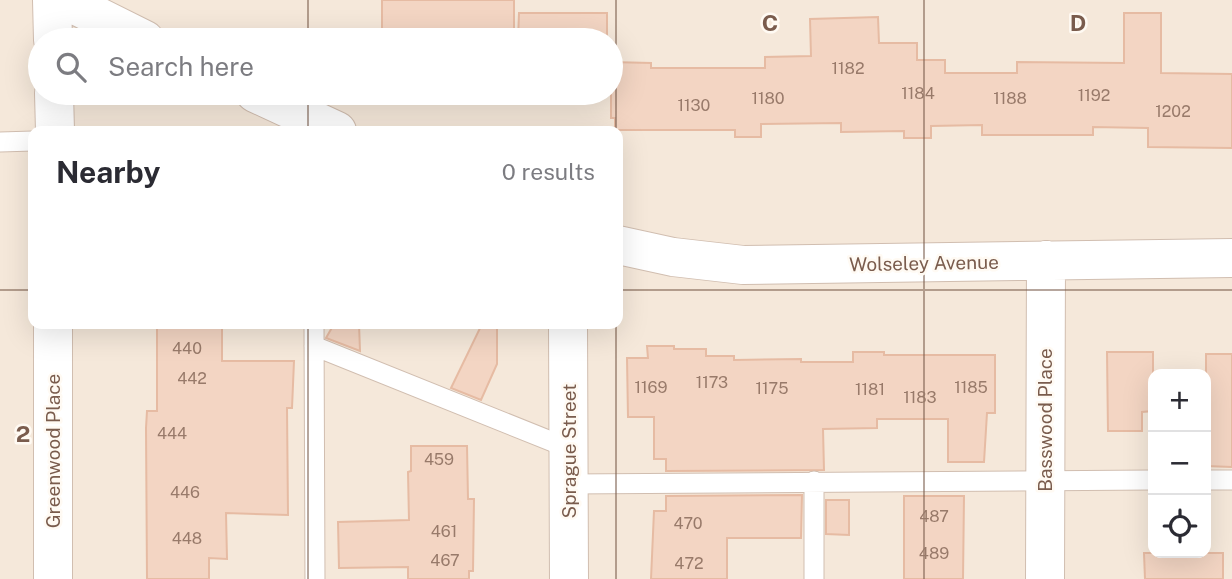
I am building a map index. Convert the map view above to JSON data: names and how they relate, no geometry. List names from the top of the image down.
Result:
{
  "streets": {
    "street": [
      "Wolseley Avenue",
      "Basswood Place",
      "Greenwood Place",
      "Sprague Street"
    ]
  },
  "crossings": [
    ["Wolseley Avenue", "Basswood Place"]
  ],
  "house_numbers": [
    "1182",
    "1184",
    "1192",
    "1180",
    "1188",
    "1130",
    "1202",
    "440",
    "442",
    "1173",
    "1169",
    "1185",
    "1175",
    "1181",
    "1183",
    "444",
    "459",
    "446",
    "487",
    "470",
    "461",
    "448",
    "489",
    "467",
    "472"
  ],
  "page": {
    "search": "Search here",
    "heading": ["Nearby", "0 results"],
    "map_buttons": ["+", "−"]
  },
  "grid": {
    "columns": ["C", "D"],
    "rows": ["2"]
  }
}
